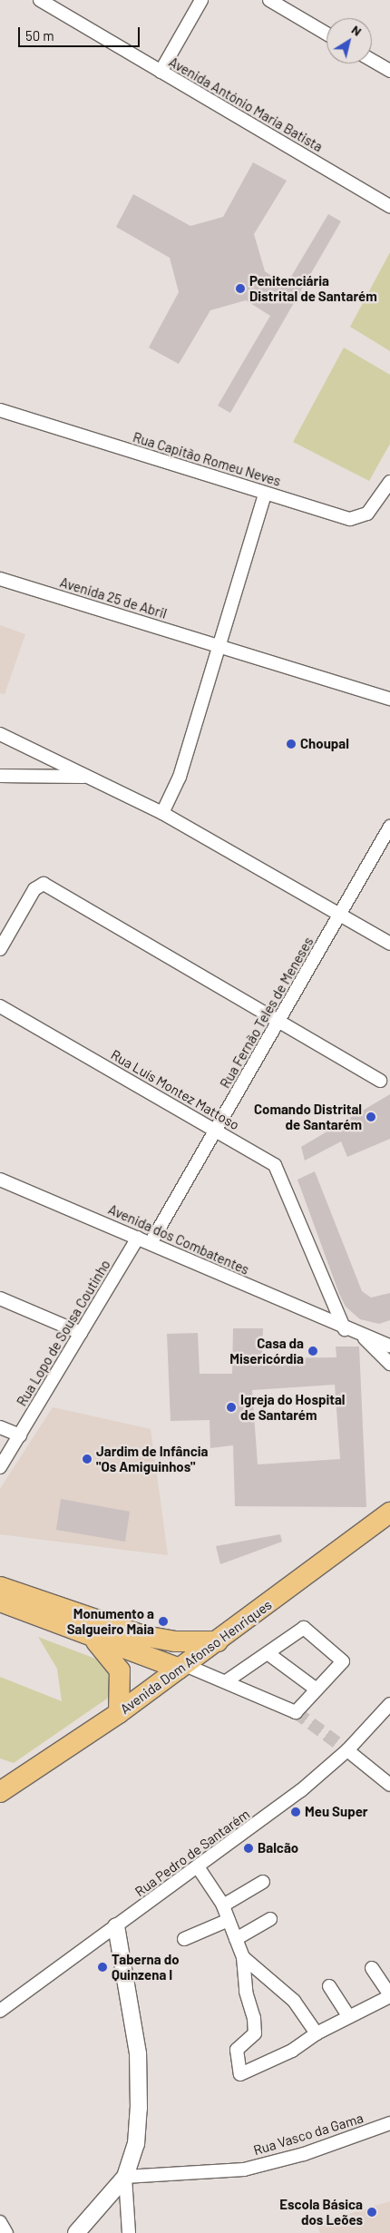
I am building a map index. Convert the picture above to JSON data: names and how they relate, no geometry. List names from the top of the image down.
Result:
{
  "streets": {
    "main road": ["Avenida Dom Afonso Henriques"],
    "street": [
      "Avenida António Maria Batista",
      "Rua Capitão Romeu Neves",
      "Avenida 25 de Abril",
      "Rua Fernão Teles de Meneses",
      "Rua Luís Montez Mattoso",
      "Avenida dos Combatentes",
      "Rua Lopo de Sousa Coutinho",
      "Rua Pedro de Santarém",
      "Rua Vasco da Gama"
    ]
  },
  "crossings": [
    ["Rua Fernão Teles de Meneses", "Rua Luís Montez Mattoso"],
    ["Rua Fernão Teles de Meneses", "Avenida dos Combatentes"],
    ["Rua Luís Montez Mattoso", "Avenida dos Combatentes"],
    ["Avenida dos Combatentes", "Rua Lopo de Sousa Coutinho"]
  ],
  "places": [
    "Penitenciária Distrital de Santarém",
    "Choupal",
    "Comando Distrital de Santarém",
    "Casa da Misericórdia",
    "Igreja do Hospital de Santarém",
    "Jardim de Infância \"Os Amiguinhos\"",
    "Monumento a Salgueiro Maia",
    "Meu Super",
    "Balcão",
    "Taberna do Quinzena I",
    "Escola Básica dos Leões"
  ],
  "scale_bar": "50 m",
  "north": "top right"
}
